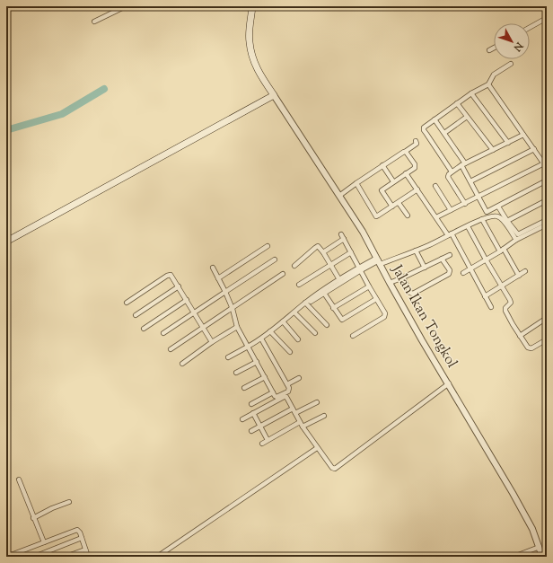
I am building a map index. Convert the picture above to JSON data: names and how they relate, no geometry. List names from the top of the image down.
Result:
{
  "streets": {
    "street": ["Jalan Ikan Tongkol"]
  },
  "north": "bottom right"
}
